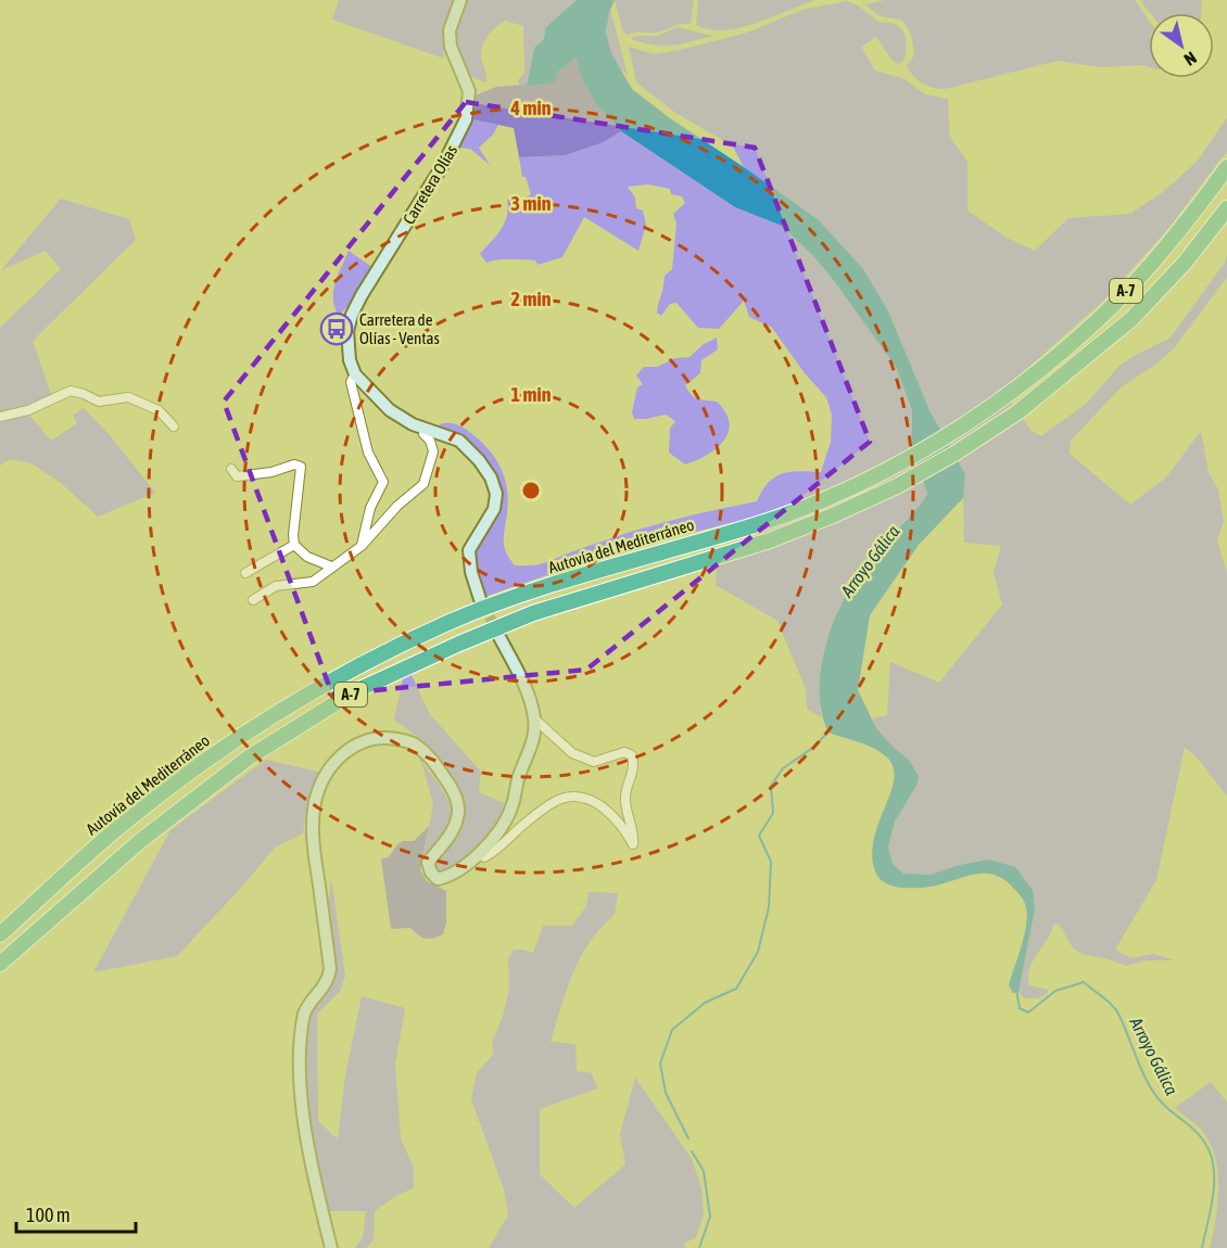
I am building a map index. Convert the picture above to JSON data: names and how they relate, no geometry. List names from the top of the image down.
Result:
{
  "streets": {
    "highway": ["A-7", "Autovía del Mediterráneo"],
    "main road": ["Carretera Olías"]
  },
  "water": ["Arroyo Gálica"],
  "places": {
    "bus stop": ["Carretera de Olías - Ventas"]
  },
  "scale_bar": "100 m",
  "north": "bottom right",
  "rings": [
    "4 min",
    "3 min",
    "2 min",
    "1 min"
  ]
}
